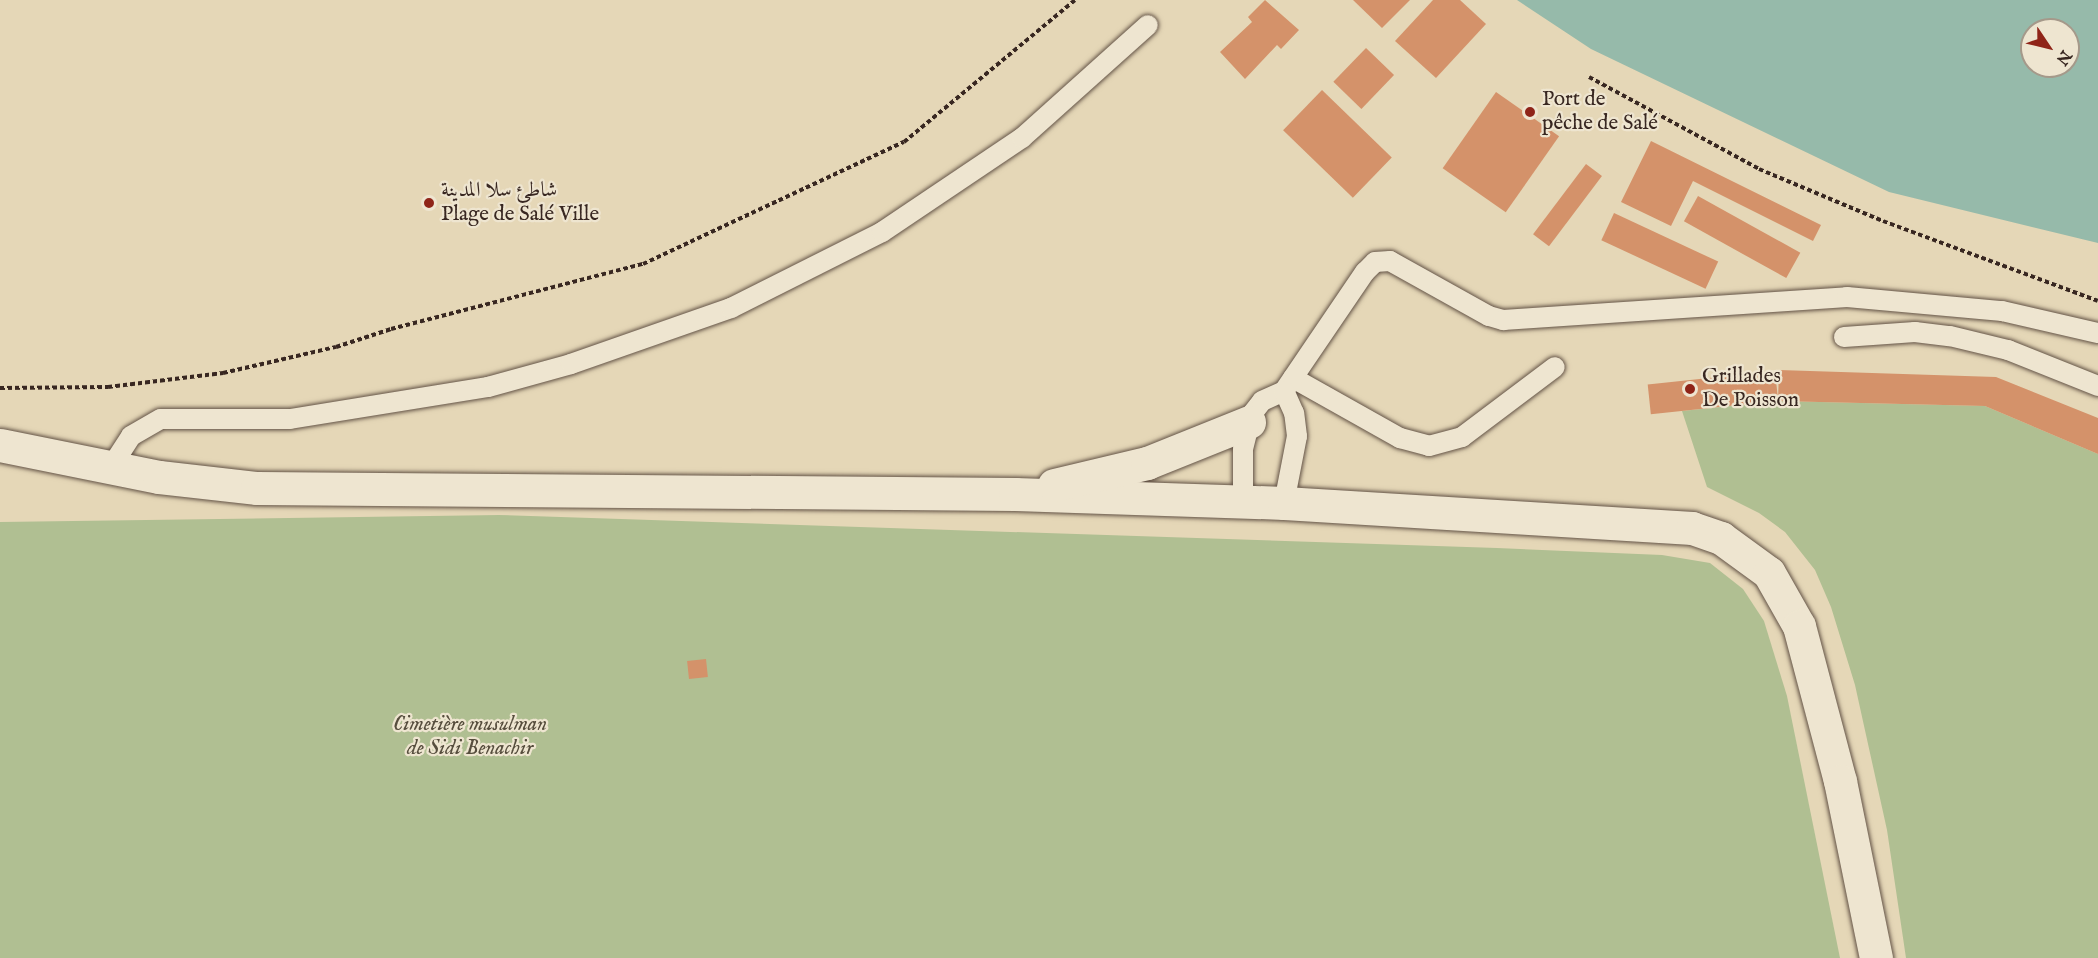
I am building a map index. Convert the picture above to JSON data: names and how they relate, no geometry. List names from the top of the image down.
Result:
{
  "parks": ["Cimetière musulman de Sidi Benachir"],
  "places": ["Port de pêche de Salé", "شاطئ سلا المدينة Plage de Salé Ville", "Grillades De Poisson"],
  "north": "bottom right"
}
